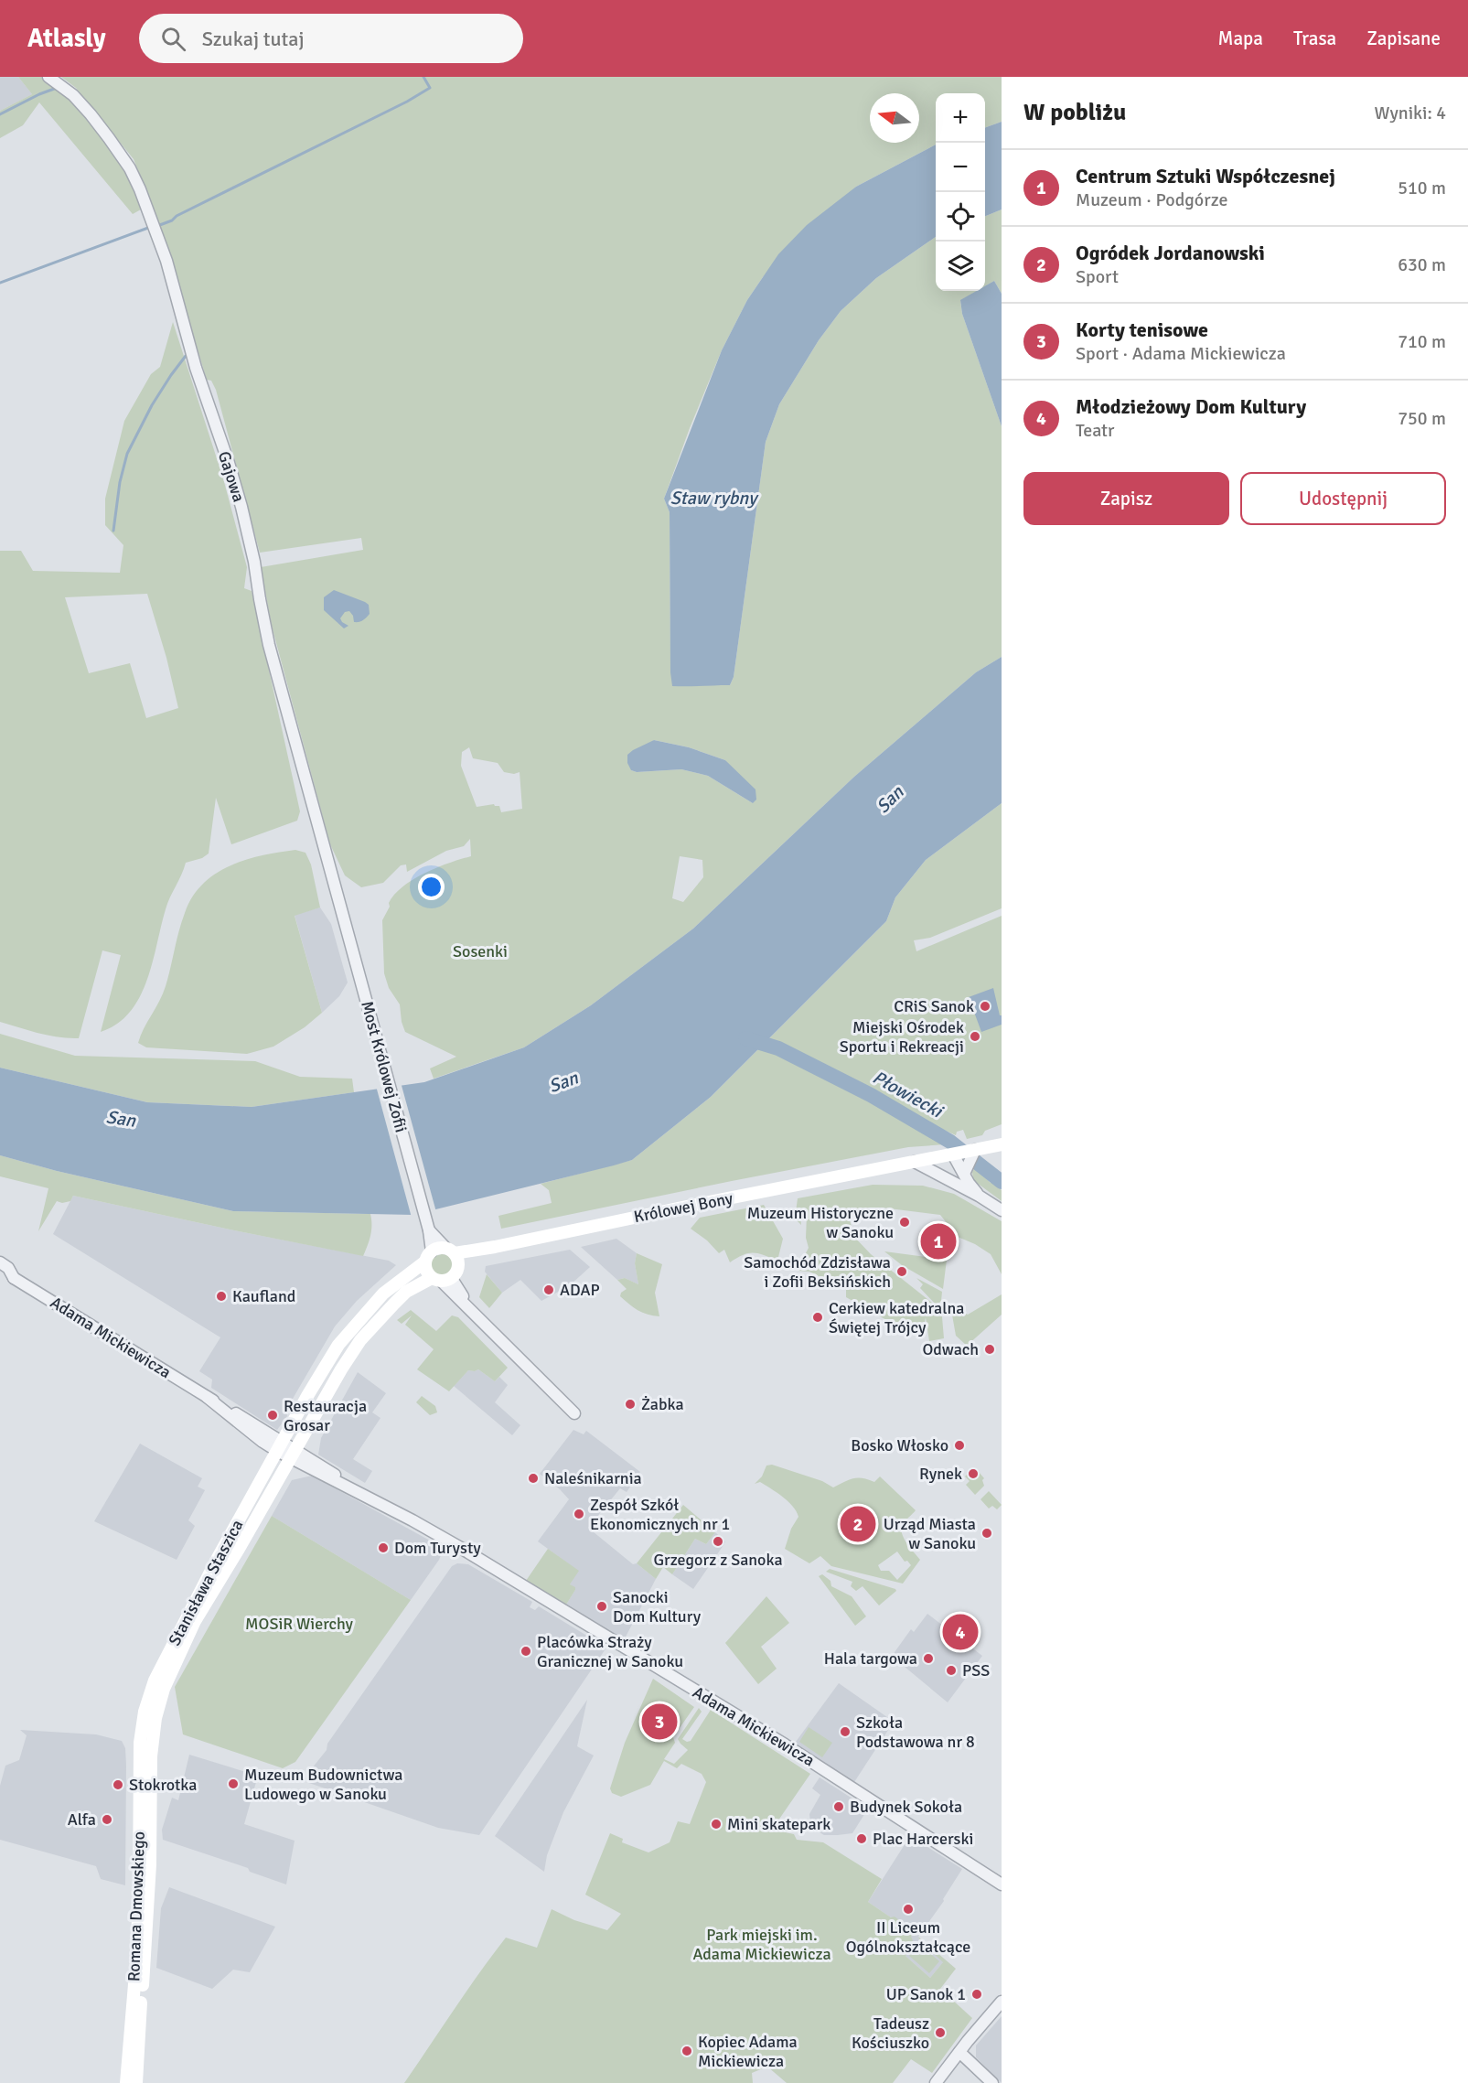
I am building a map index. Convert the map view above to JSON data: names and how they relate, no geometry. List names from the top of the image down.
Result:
{
  "streets": {
    "main road": ["Królowej Bony", "Stanisława Staszica", "Romana Dmowskiego"],
    "street": ["Gajowa", "Most Królowej Zofii", "Adama Mickiewicza"]
  },
  "crossings": [
    ["Gajowa", "Most Królowej Zofii"],
    ["Adama Mickiewicza", "Stanisława Staszica"],
    ["Stanisława Staszica", "Romana Dmowskiego"]
  ],
  "water": ["Staw rybny", "San", "Płowiecki"],
  "parks": ["Sosenki", "MOSiR Wierchy", "Park miejski im. Adama Mickiewicza"],
  "places": [
    "CRiS Sanok",
    "Miejski Ośrodek Sportu i Rekreacji",
    "Muzeum Historyczne w Sanoku",
    "Samochód Zdzisława i Zofii Beksińskich",
    "ADAP",
    "Kaufland",
    "Cerkiew katedralna Świętej Trójcy",
    "Odwach",
    "Żabka",
    "Restauracja Grosar",
    "Bosko Włosko",
    "Rynek",
    "Naleśnikarnia",
    "Zespół Szkół Ekonomicznych nr 1",
    "Urząd Miasta w Sanoku",
    "Grzegorz z Sanoka",
    "Dom Turysty",
    "Sanocki Dom Kultury",
    "Placówka Straży Granicznej w Sanoku",
    "Hala targowa",
    "PSS",
    "Szkoła Podstawowa nr 8",
    "Muzeum Budownictwa Ludowego w Sanoku",
    "Stokrotka",
    "Budynek Sokoła",
    "Alfa",
    "Mini skatepark",
    "Plac Harcerski",
    "II Liceum Ogólnokształcące",
    "UP Sanok 1",
    "Tadeusz Kościuszko",
    "Kopiec Adama Mickiewicza"
  ],
  "north": "left",
  "page": {
    "header": "Atlasly",
    "search": "Szukaj tutaj",
    "nav": ["Mapa", "Trasa", "Zapisane"],
    "heading": ["W pobliżu", "Wyniki: 4"],
    "map_buttons": ["+", "−"],
    "list": [
      {
        "mark": "1",
        "name": "Centrum Sztuki Współczesnej",
        "note": "Muzeum · Podgórze",
        "value": "510 m"
      },
      {
        "mark": "2",
        "name": "Ogródek Jordanowski",
        "note": "Sport",
        "value": "630 m"
      },
      {
        "mark": "3",
        "name": "Korty tenisowe",
        "note": "Sport · Adama Mickiewicza",
        "value": "710 m"
      },
      {
        "mark": "4",
        "name": "Młodzieżowy Dom Kultury",
        "note": "Teatr",
        "value": "750 m"
      }
    ],
    "buttons": ["Zapisz", "Udostępnij"],
    "pins": [
      "1",
      "2",
      "4",
      "3"
    ]
  }
}
